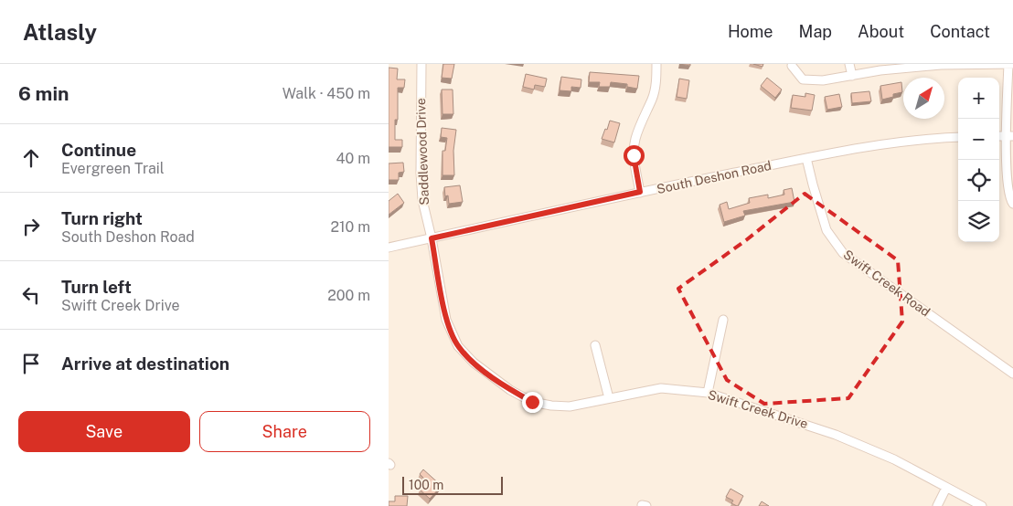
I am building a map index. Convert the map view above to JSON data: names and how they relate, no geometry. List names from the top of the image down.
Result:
{
  "streets": {
    "street": [
      "Saddlewood Drive",
      "South Deshon Road",
      "Swift Creek Road",
      "Swift Creek Drive"
    ]
  },
  "crossings": [
    ["Saddlewood Drive", "South Deshon Road"],
    ["Saddlewood Drive", "Swift Creek Drive"],
    ["South Deshon Road", "Swift Creek Road"],
    ["South Deshon Road", "Swift Creek Drive"]
  ],
  "scale_bar": "100 m",
  "north": "top right",
  "page": {
    "header": "Atlasly",
    "nav": [
      "Home",
      "Map",
      "About",
      "Contact"
    ],
    "heading": ["6 min", "Walk · 450 m"],
    "map_buttons": ["+", "−"],
    "list": [
      ["Continue", "Evergreen Trail", "40 m"],
      ["Turn right", "South Deshon Road", "210 m"],
      ["Turn left", "Swift Creek Drive", "200 m"],
      "Arrive at destination"
    ],
    "buttons": ["Save", "Share"],
    "scale": "100 m"
  }
}
